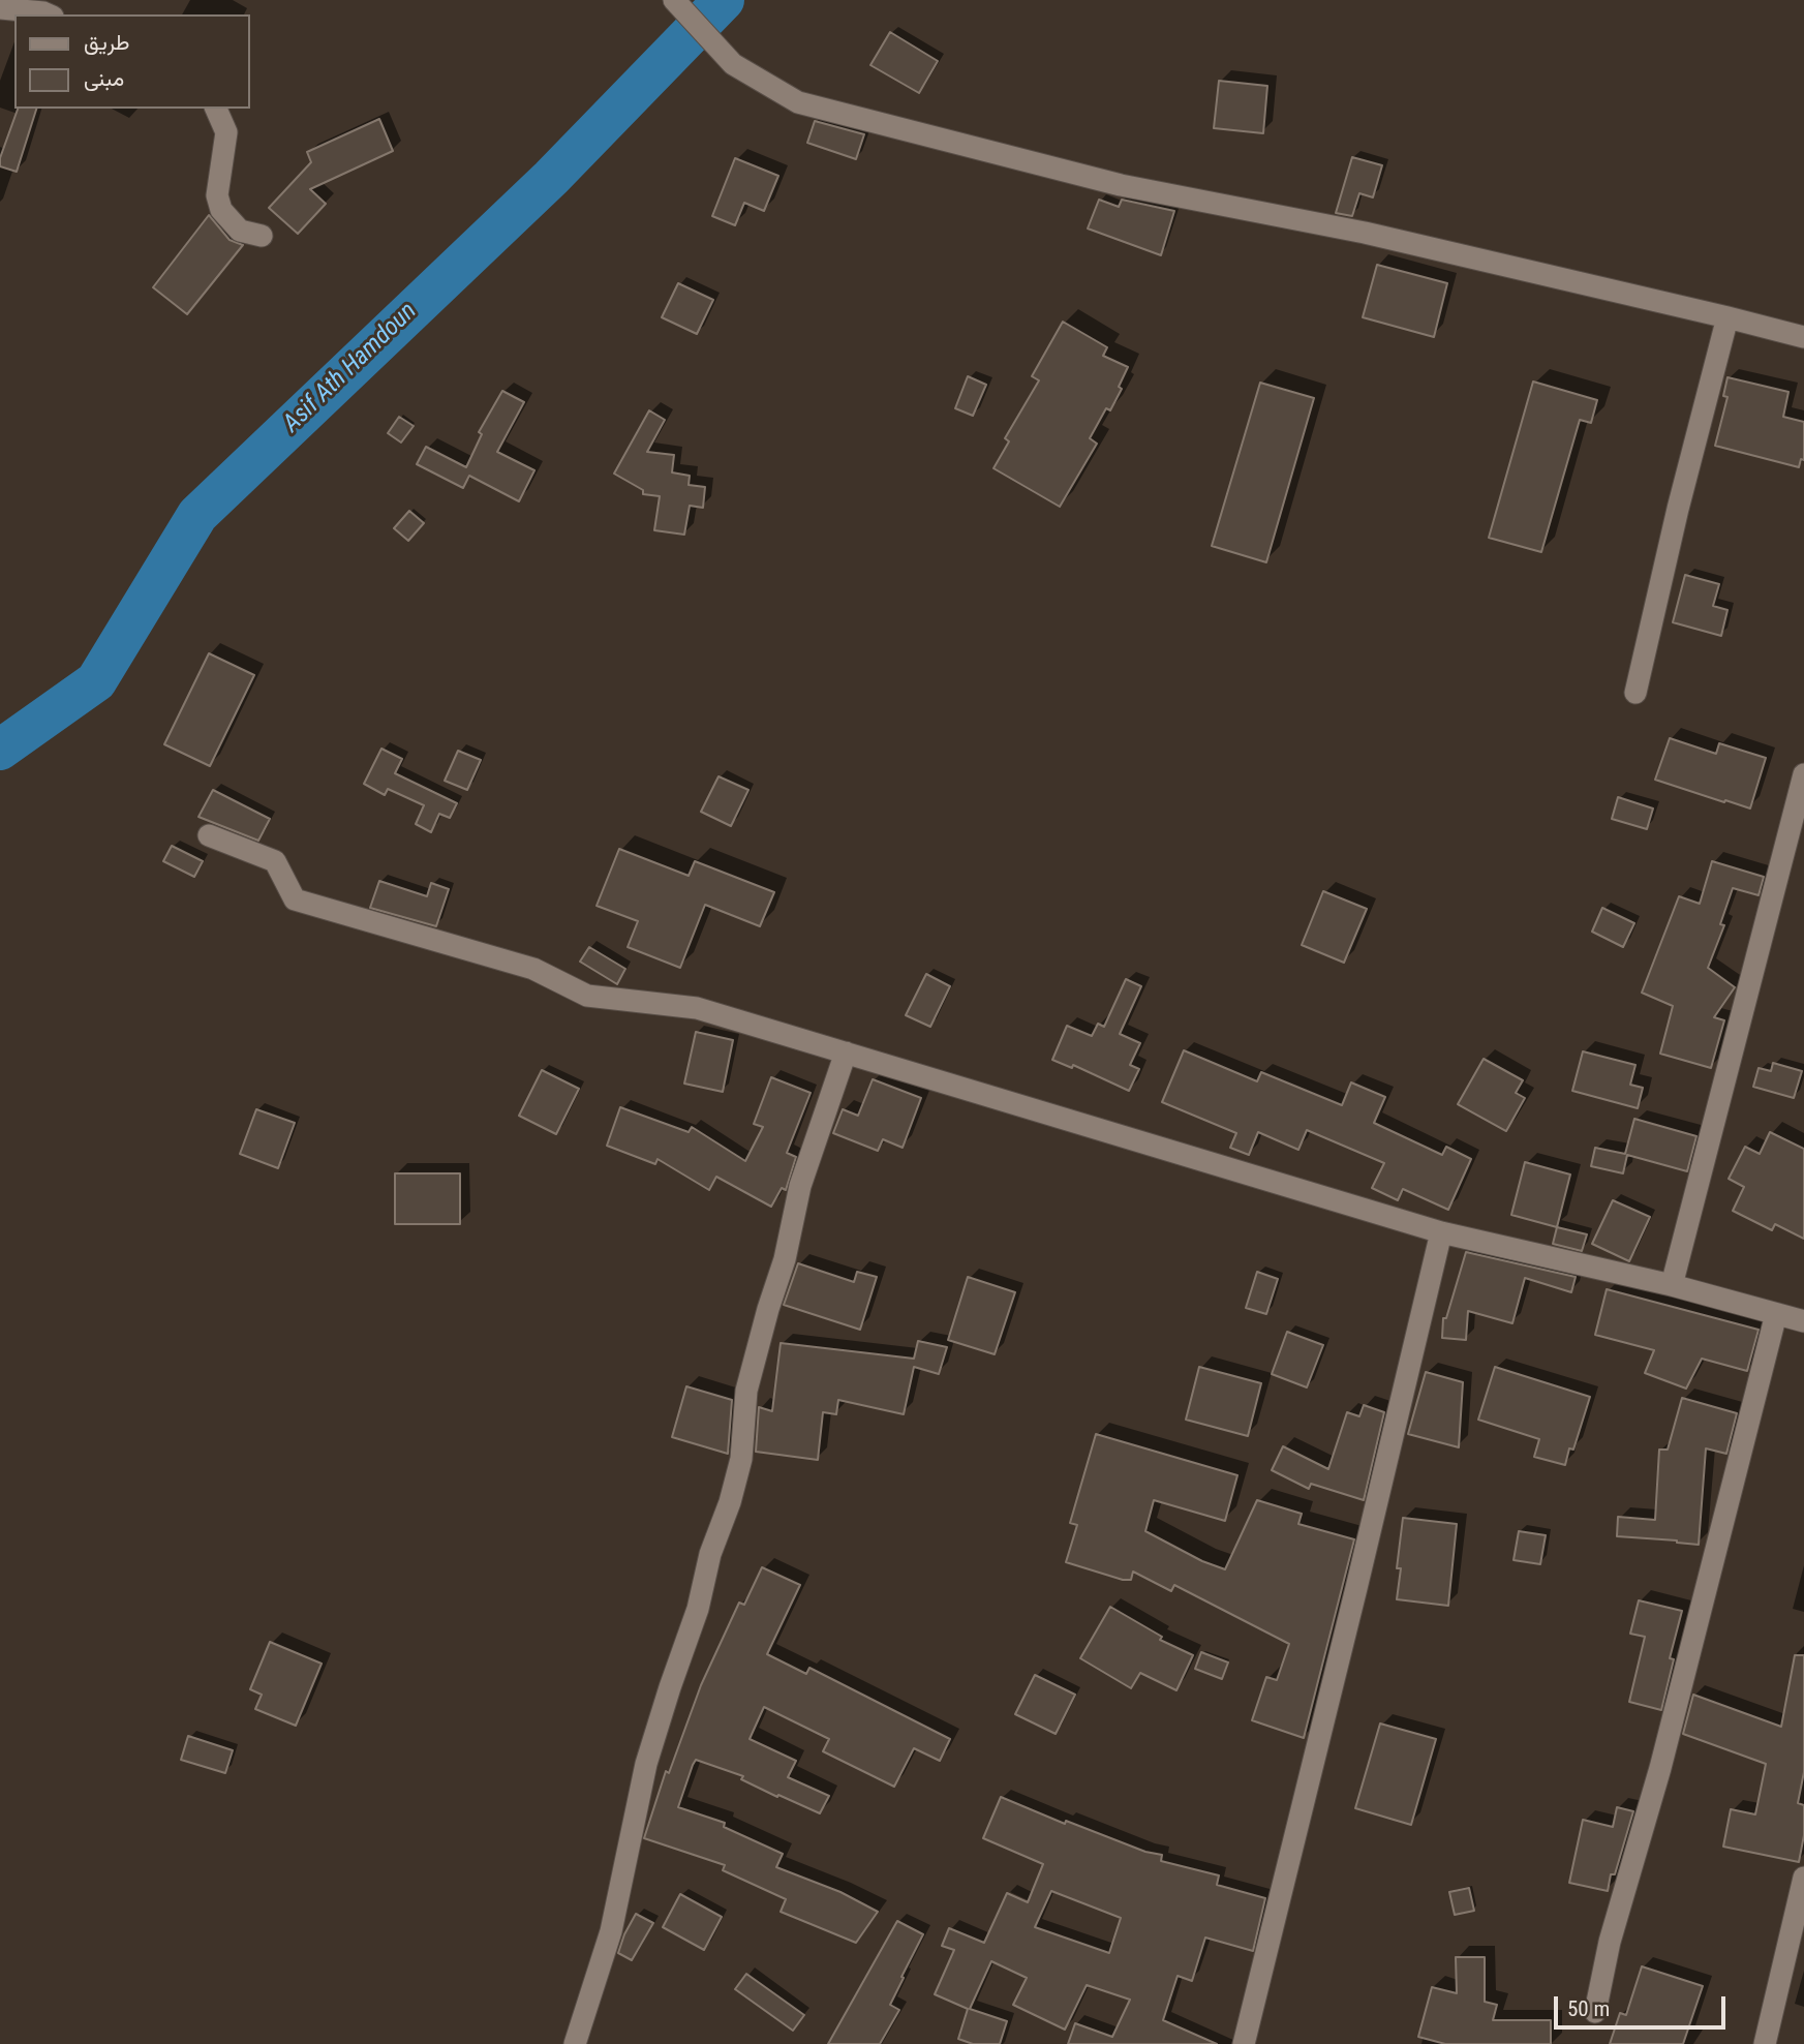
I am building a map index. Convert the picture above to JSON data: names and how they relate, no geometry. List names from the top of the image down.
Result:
{
  "water": ["Asif Ath Hamdoun"],
  "legend": ["طريق", "مبنى"],
  "scale_bar": "50 m"
}
